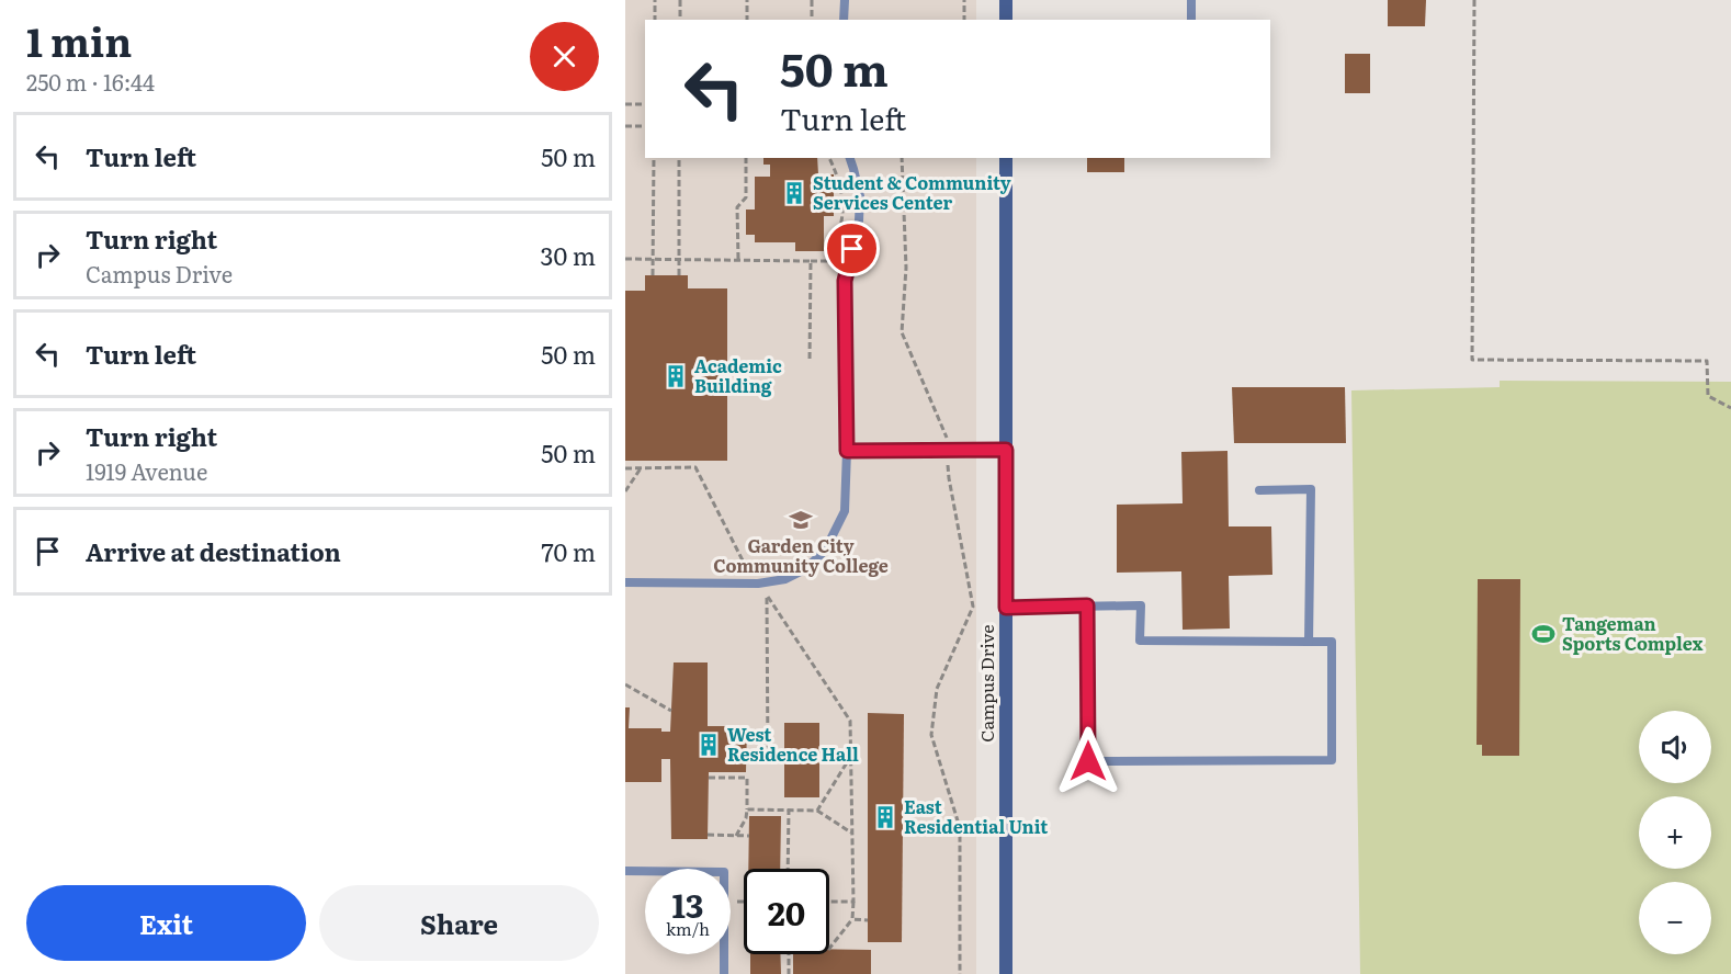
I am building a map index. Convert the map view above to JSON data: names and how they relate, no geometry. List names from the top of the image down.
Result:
{
  "streets": {
    "main road": ["Campus Drive"]
  },
  "places": {
    "building": [
      "Student & Community Services Center",
      "Academic Building",
      "West Residence Hall",
      "East Residential Unit"
    ],
    "school or university": ["Garden City Community College"],
    "sports": ["Tangeman Sports Complex"]
  },
  "page": {
    "heading": ["1 min", "250 m · 16:44"],
    "turn": ["50 m", "Turn left"],
    "list": [
      {
        "name": "Turn left",
        "value": "50 m"
      },
      {
        "name": "Turn right",
        "note": "Campus Drive",
        "value": "30 m"
      },
      {
        "name": "Turn left",
        "value": "50 m"
      },
      {
        "name": "Turn right",
        "note": "1919 Avenue",
        "value": "50 m"
      },
      {
        "name": "Arrive at destination",
        "value": "70 m"
      }
    ],
    "map_buttons": ["+", "−"],
    "speed": "13 km/h",
    "limit": "20",
    "buttons": ["Exit", "Share"]
  }
}
